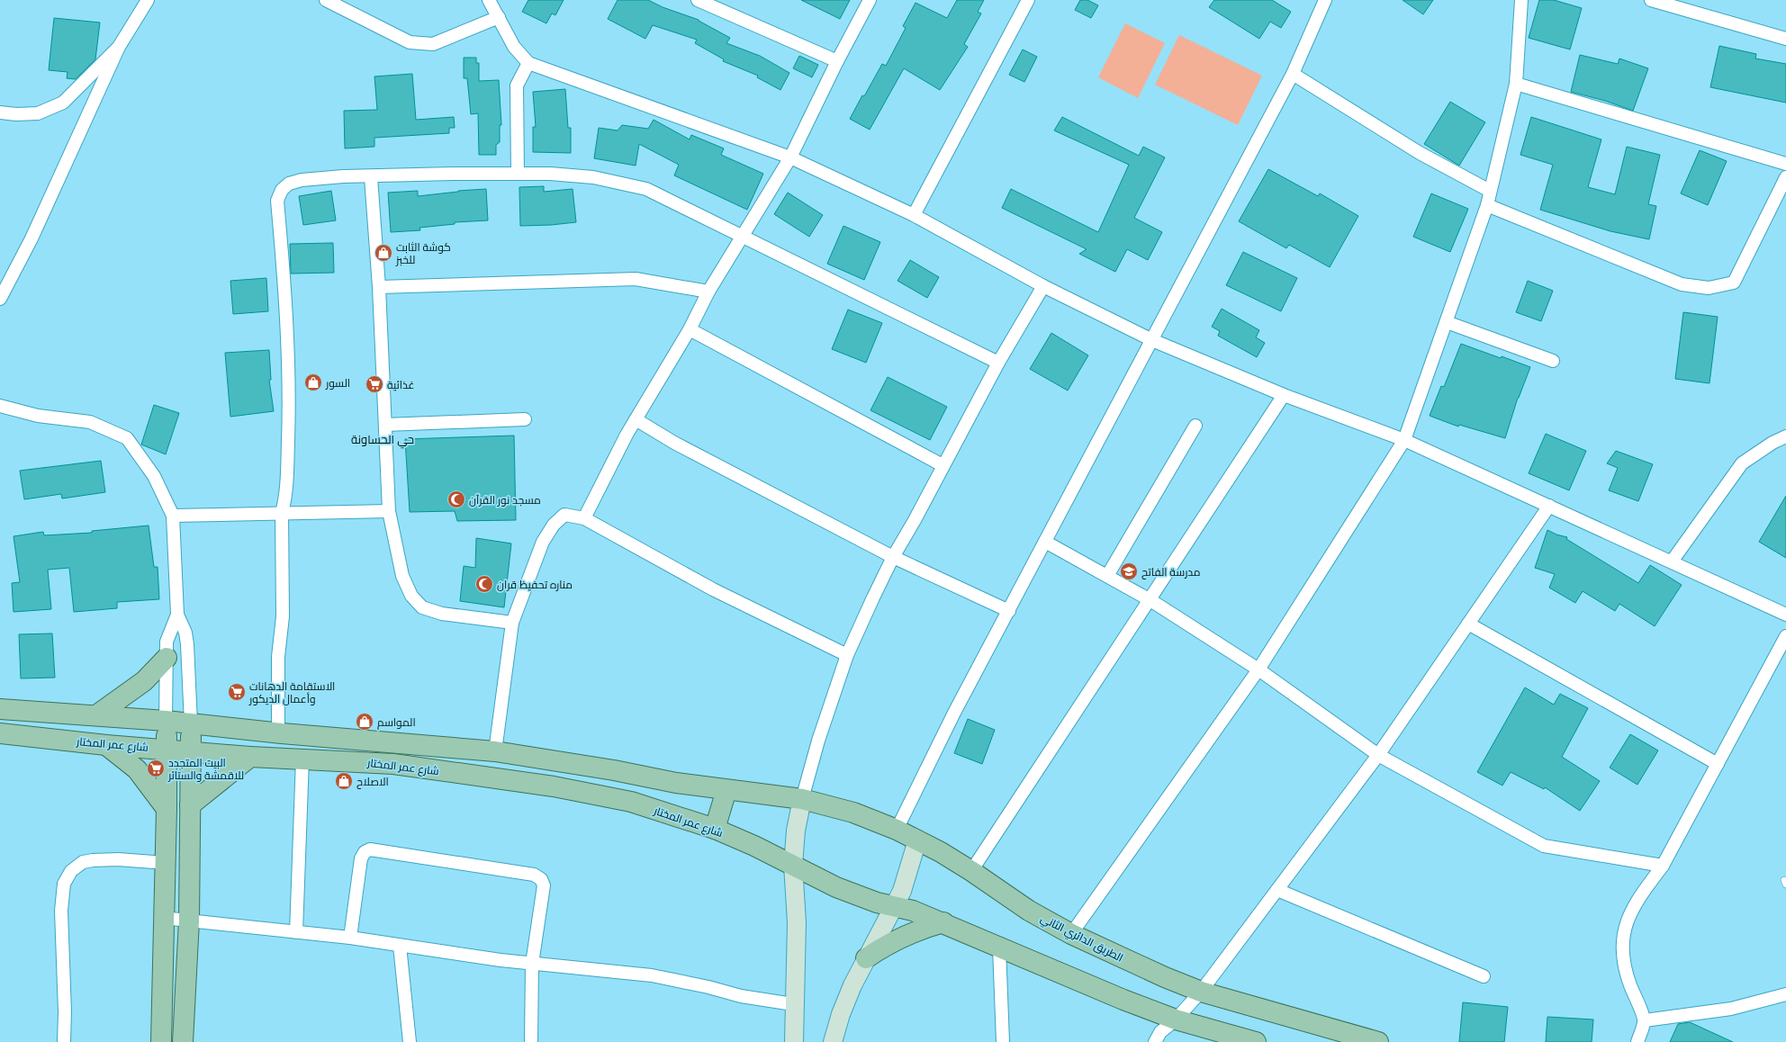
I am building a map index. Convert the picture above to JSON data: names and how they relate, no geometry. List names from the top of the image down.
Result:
{
  "streets": {
    "main road": ["شارع عمر المختار", "الطريق الدائري الثاني"]
  },
  "crossings": [
    ["شارع عمر المختار", "الطريق الدائري الثاني"]
  ],
  "districts": ["حي الحساونة"],
  "places": {
    "shop": [
      "كوشة الثابت للخبز",
      "السور",
      "المواسم",
      "الاصلاح"
    ],
    "supermarket": ["غذائية", "الاستقامة الدهانات وأعمال الديكور", "البيت المتجدد للاقمشة والستائر"],
    "mosque": ["مسجد نور القرآن", "مناره تحفيظ قران"],
    "school or university": ["مدرسة الفاتح"]
  }
}
